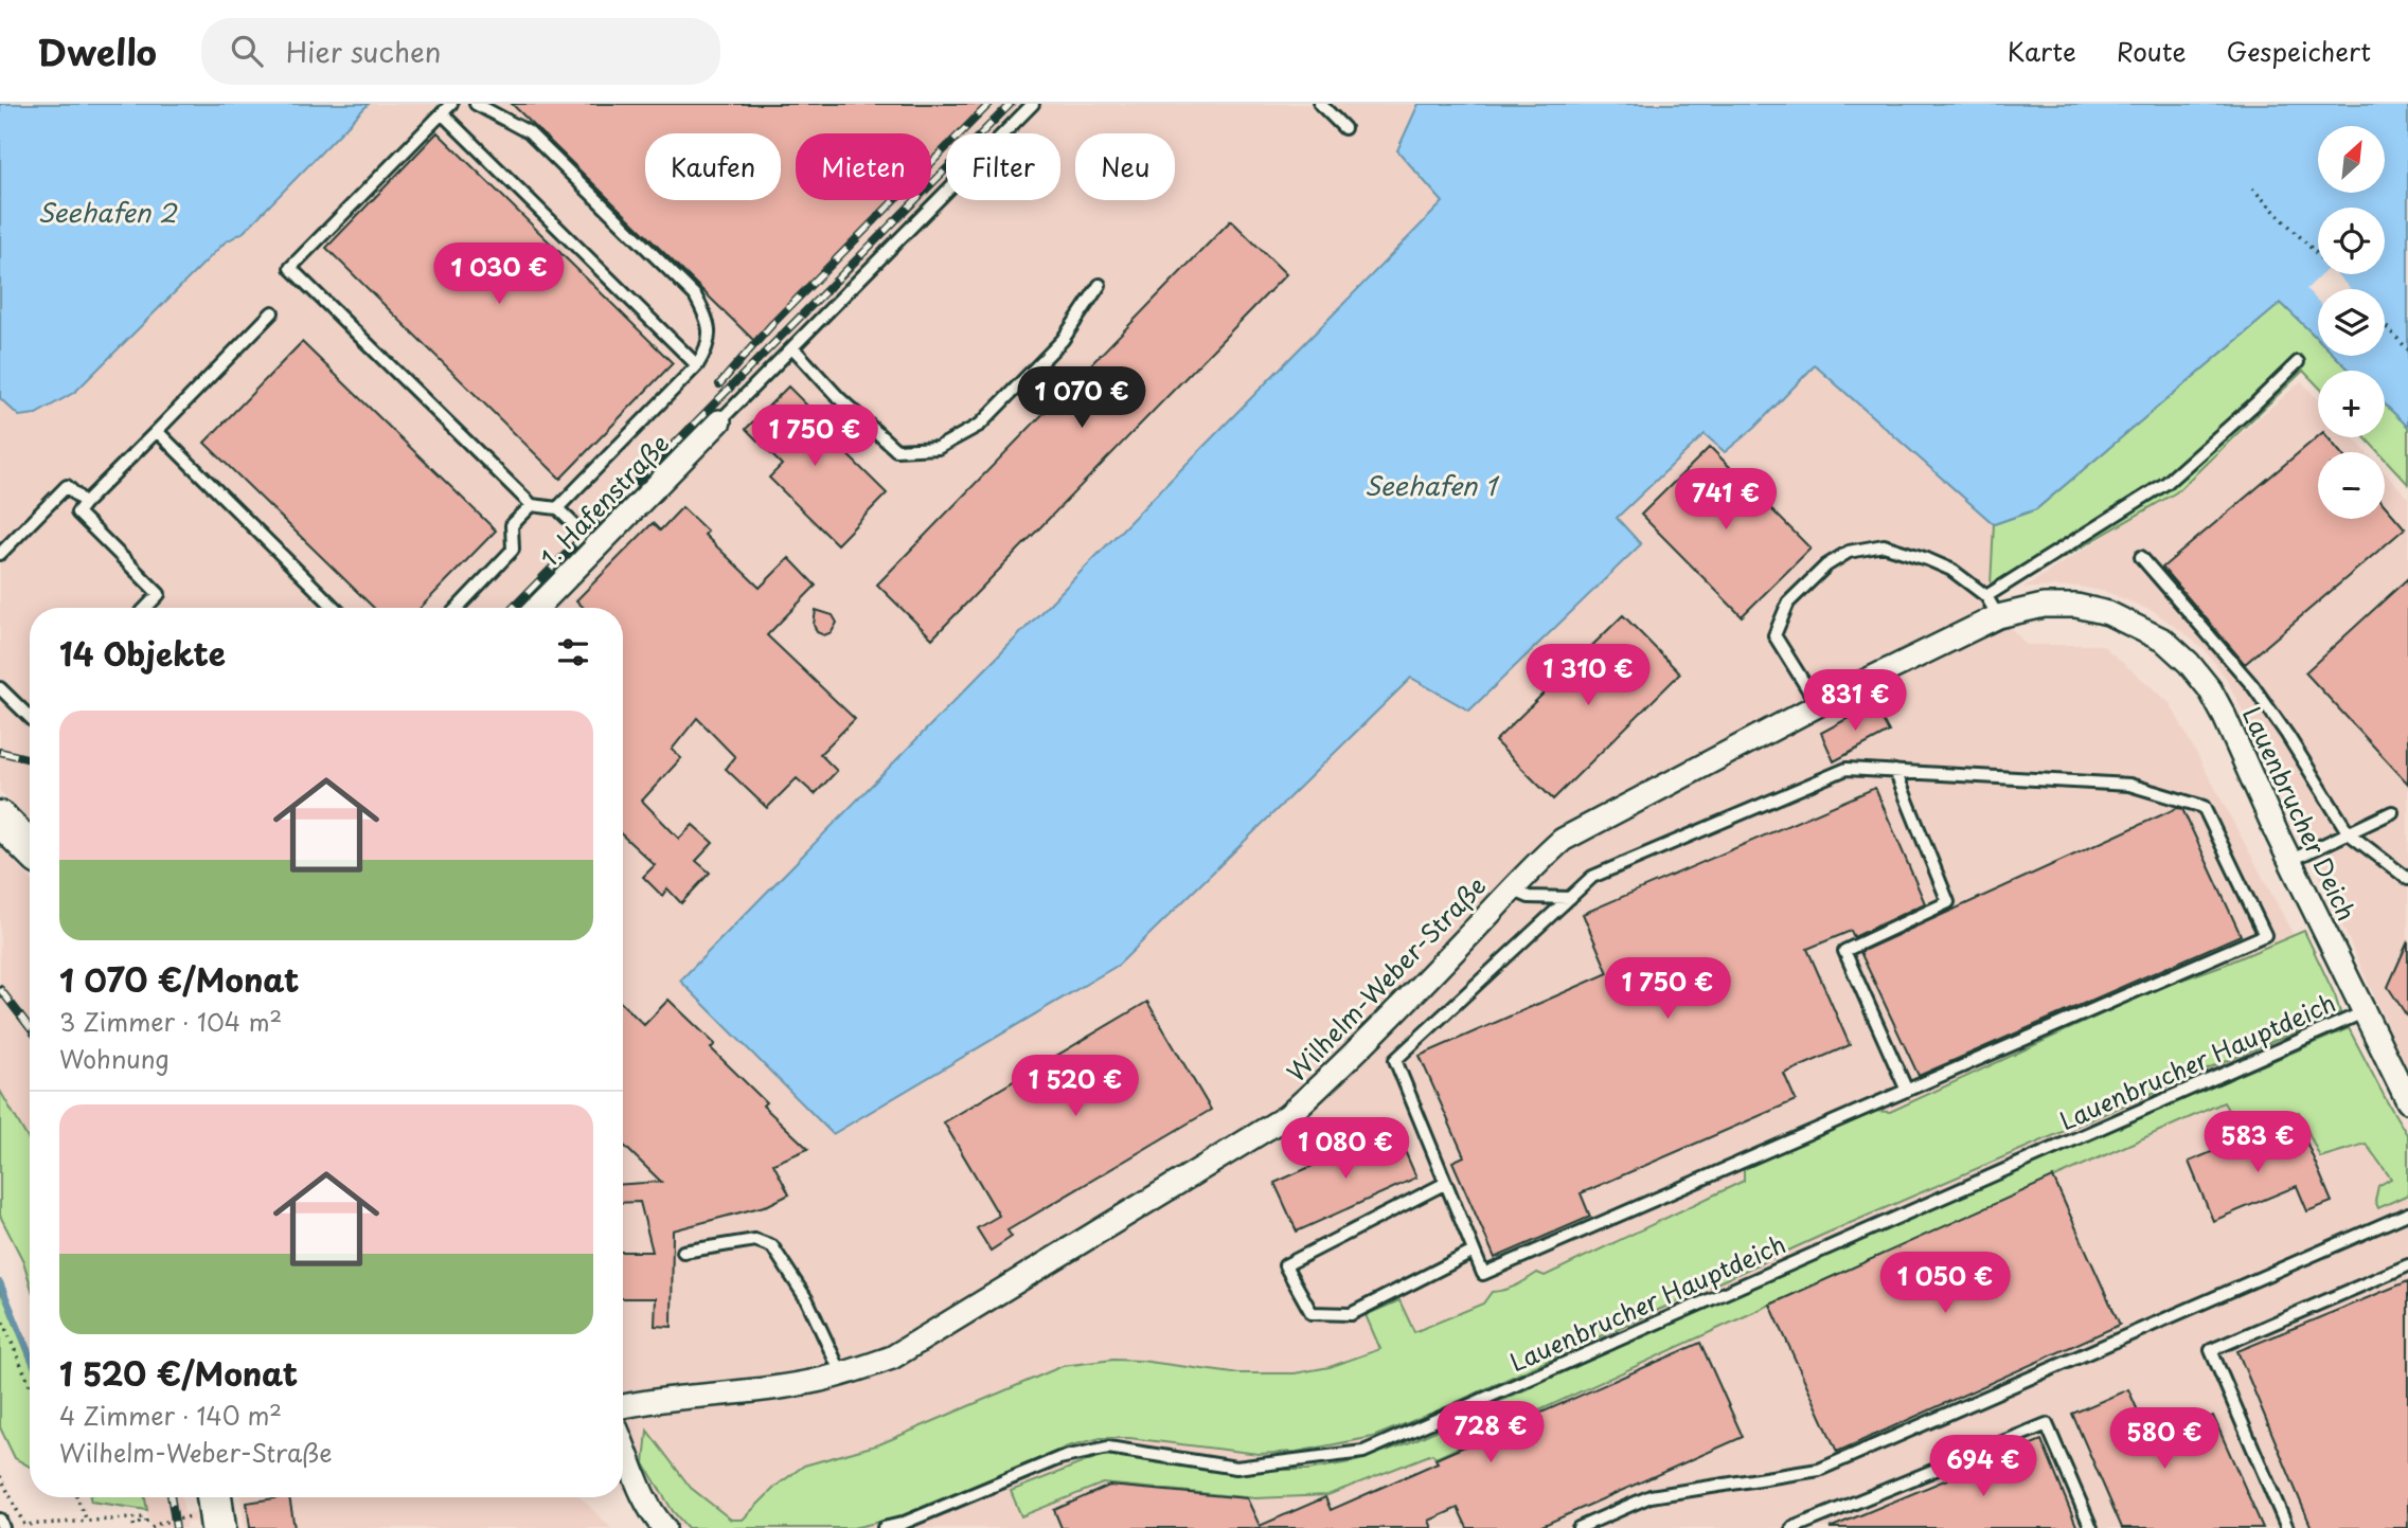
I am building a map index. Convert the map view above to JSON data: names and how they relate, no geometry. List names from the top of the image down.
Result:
{
  "streets": {
    "street": ["1. Hafenstraße", "Lauenbrucher Deich", "Wilhelm-Weber-Straße"],
    "lane": ["Lauenbrucher Hauptdeich"]
  },
  "crossings": [
    ["Lauenbrucher Deich", "Wilhelm-Weber-Straße"],
    ["Lauenbrucher Deich", "Lauenbrucher Hauptdeich"]
  ],
  "water": ["Seehafen 2", "Seehafen 1"],
  "north": "top right",
  "page": {
    "header": "Dwello",
    "search": "Hier suchen",
    "nav": ["Karte", "Route", "Gespeichert"],
    "map_buttons": ["+", "−"],
    "chip": [
      "Kaufen",
      "Mieten",
      "Filter",
      "Neu"
    ],
    "price": [
      "1 030 €",
      "1 070 €",
      "1 750 €",
      "741 €",
      "1 310 €",
      "831 €",
      "1 750 €",
      "1 520 €",
      "583 €",
      "1 080 €",
      "1 050 €",
      "728 €",
      "580 €",
      "694 €"
    ],
    "heading": "14 Objekte",
    "list": [
      {
        "name": "1 070 €/Monat",
        "note": "3 Zimmer · 104 m² · Wohnung"
      },
      {
        "name": "1 520 €/Monat",
        "note": "4 Zimmer · 140 m² · Wilhelm-Weber-Straße"
      }
    ]
  }
}
